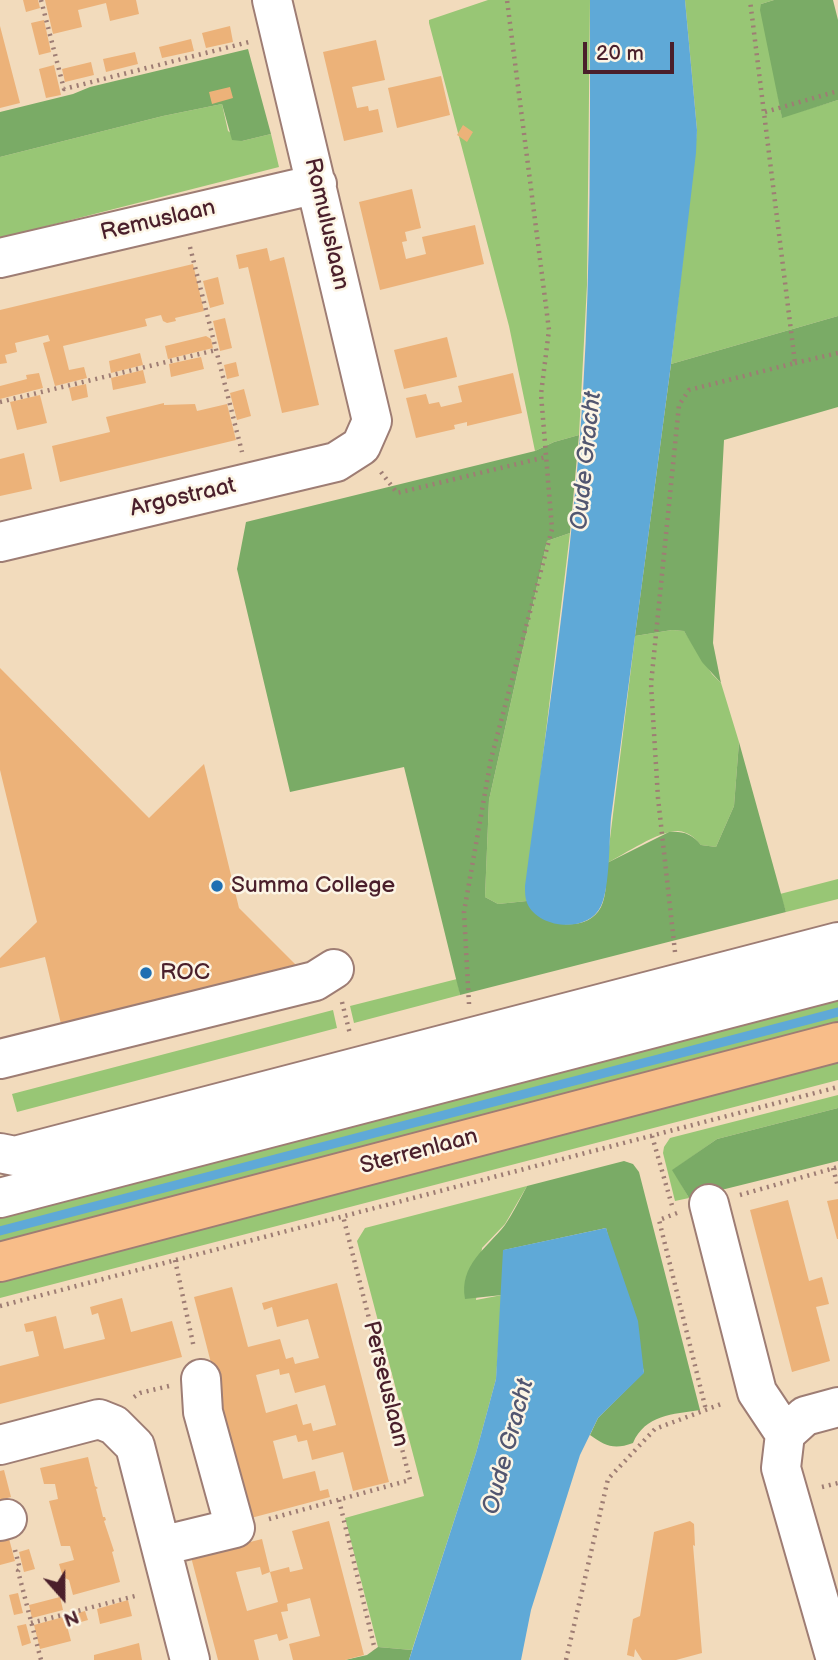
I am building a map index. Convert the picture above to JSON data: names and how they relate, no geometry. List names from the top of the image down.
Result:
{
  "streets": {
    "main road": ["Sterrenlaan"],
    "street": ["Remuslaan", "Romuluslaan", "Argostraat"],
    "path": ["Perseuslaan"]
  },
  "crossings": [
    ["Remuslaan", "Romuluslaan"],
    ["Romuluslaan", "Argostraat"],
    ["Sterrenlaan", "Perseuslaan"]
  ],
  "water": ["Oude Gracht"],
  "places": ["Summa College", "ROC"],
  "scale_bar": "20 m",
  "north": "bottom"
}
